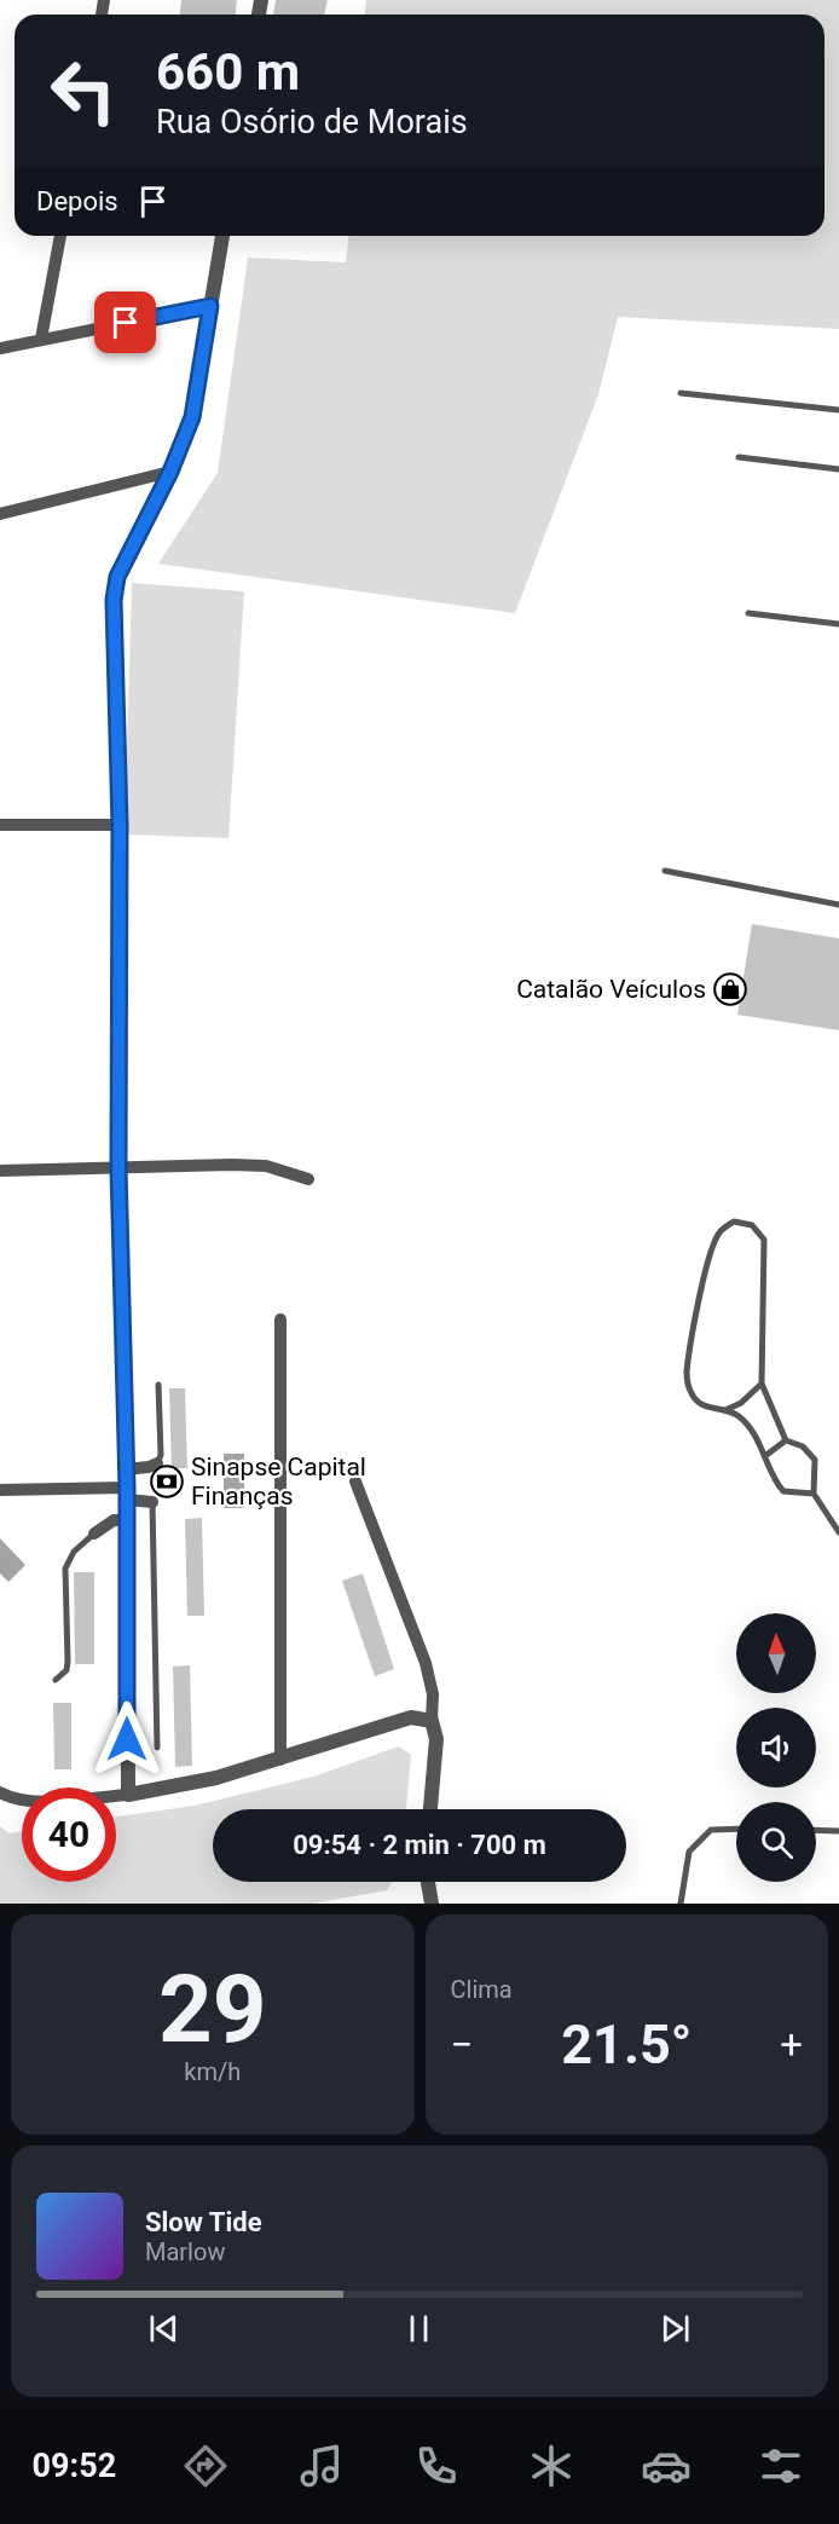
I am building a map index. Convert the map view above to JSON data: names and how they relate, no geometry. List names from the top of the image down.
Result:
{
  "places": {
    "shop": ["Catalão Veículos"],
    "bank": ["Sinapse Capital Finanças"]
  },
  "north": "top",
  "page": {
    "turn": ["660 m", "Rua Osório de Morais"],
    "then": "Depois",
    "limit": "40",
    "trip": "09:54 · 2 min · 700 m",
    "tile": [
      ["29", "km/h"],
      "Clima"
    ],
    "heat": ["−", "21.5°", "+"],
    "song": ["Slow Tide", "Marlow"],
    "tabs": "09:52"
  }
}
